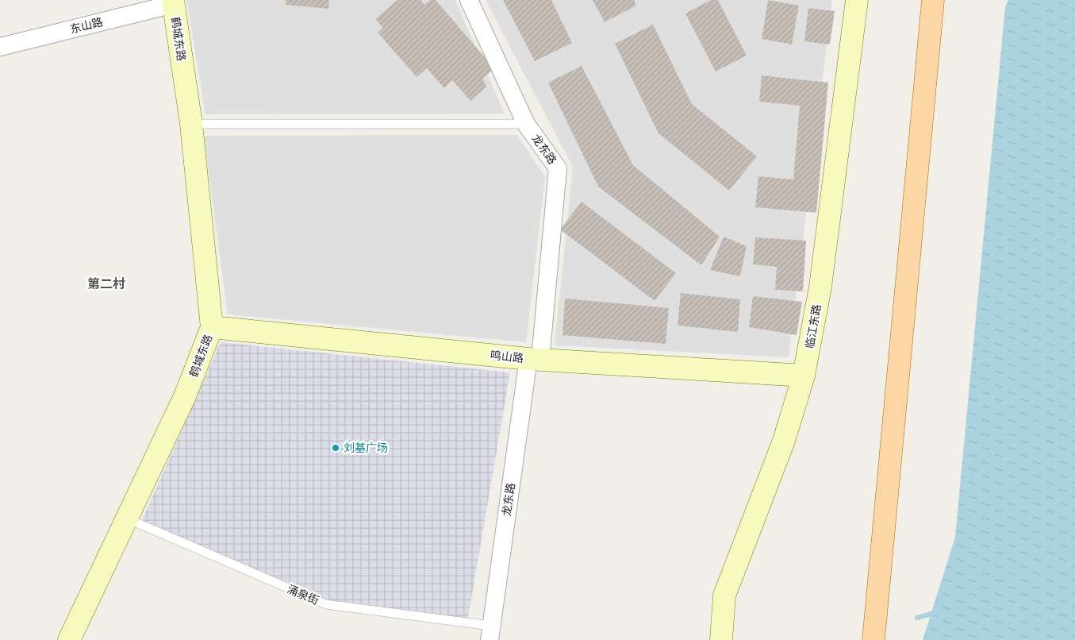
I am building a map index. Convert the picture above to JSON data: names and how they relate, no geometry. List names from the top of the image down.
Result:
{
  "streets": {
    "street": [
      "东山路",
      "鹤城东路",
      "龙东路",
      "临江东路",
      "鸣山路"
    ],
    "lane": ["涌泉街"]
  },
  "crossings": [
    ["东山路", "鹤城东路"],
    ["鹤城东路", "鸣山路"],
    ["鹤城东路", "涌泉街"],
    ["龙东路", "鸣山路"],
    ["龙东路", "涌泉街"],
    ["临江东路", "鸣山路"]
  ],
  "districts": ["第二村"],
  "places": ["刘基广场"]
}
